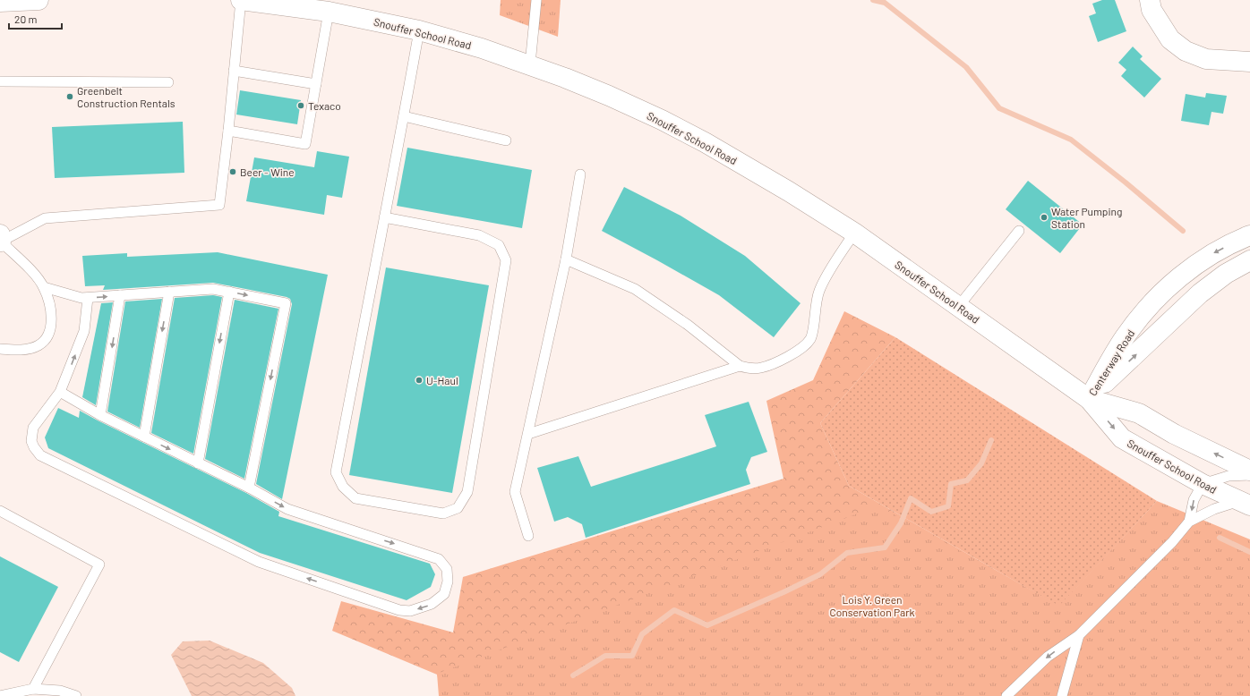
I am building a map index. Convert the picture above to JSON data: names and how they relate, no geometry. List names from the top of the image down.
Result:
{
  "streets": {
    "main road": ["Snouffer School Road", "Centerway Road"]
  },
  "crossings": [
    ["Snouffer School Road", "Centerway Road"]
  ],
  "parks": ["Lois Y. Green Conservation Park"],
  "places": [
    "Greenbelt Construction Rentals",
    "Texaco",
    "Beer - Wine",
    "Water Pumping Station",
    "U-Haul"
  ],
  "scale_bar": "20 m"
}
